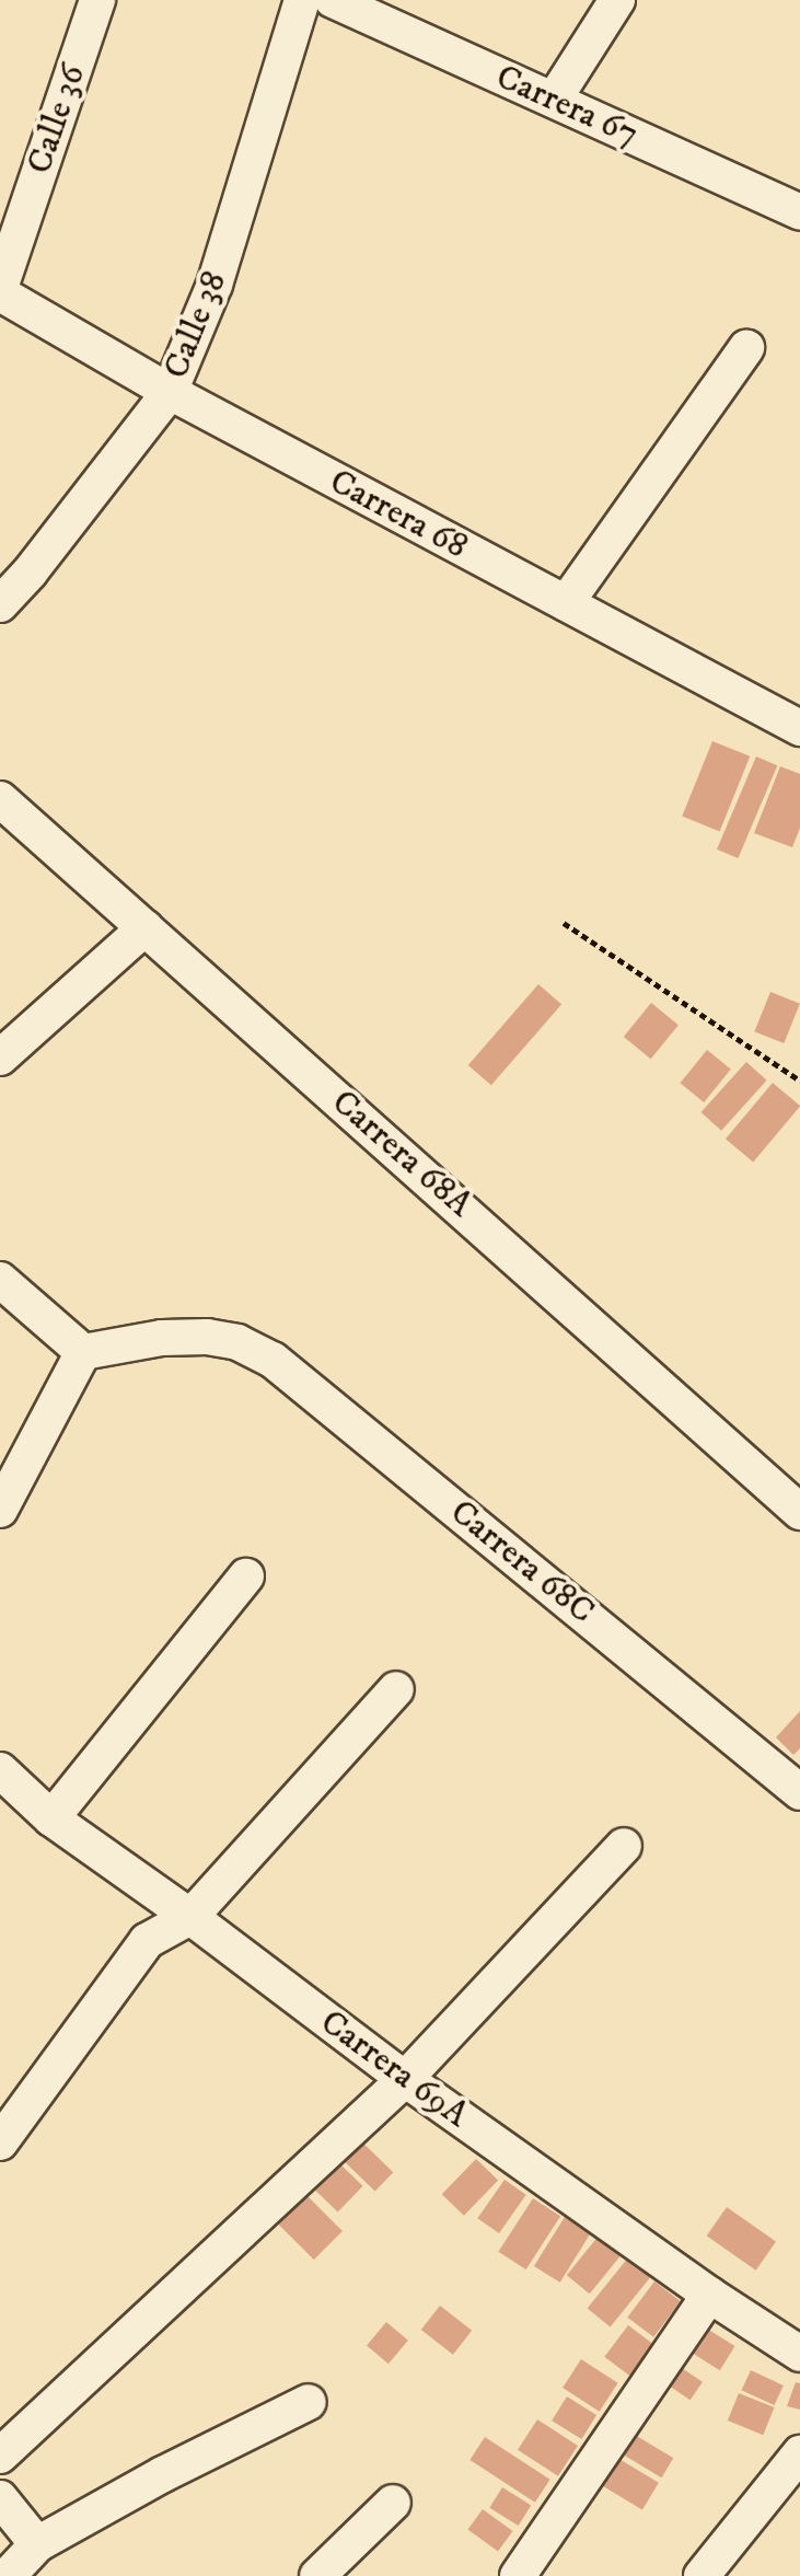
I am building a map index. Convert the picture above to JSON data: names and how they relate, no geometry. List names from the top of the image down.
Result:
{
  "streets": {
    "street": [
      "Carrera 67",
      "Calle 36",
      "Calle 38",
      "Carrera 68",
      "Carrera 68A",
      "Carrera 68C",
      "Carrera 69A"
    ]
  },
  "crossings": [
    ["Calle 36", "Carrera 68"],
    ["Calle 38", "Carrera 68"]
  ]
}
